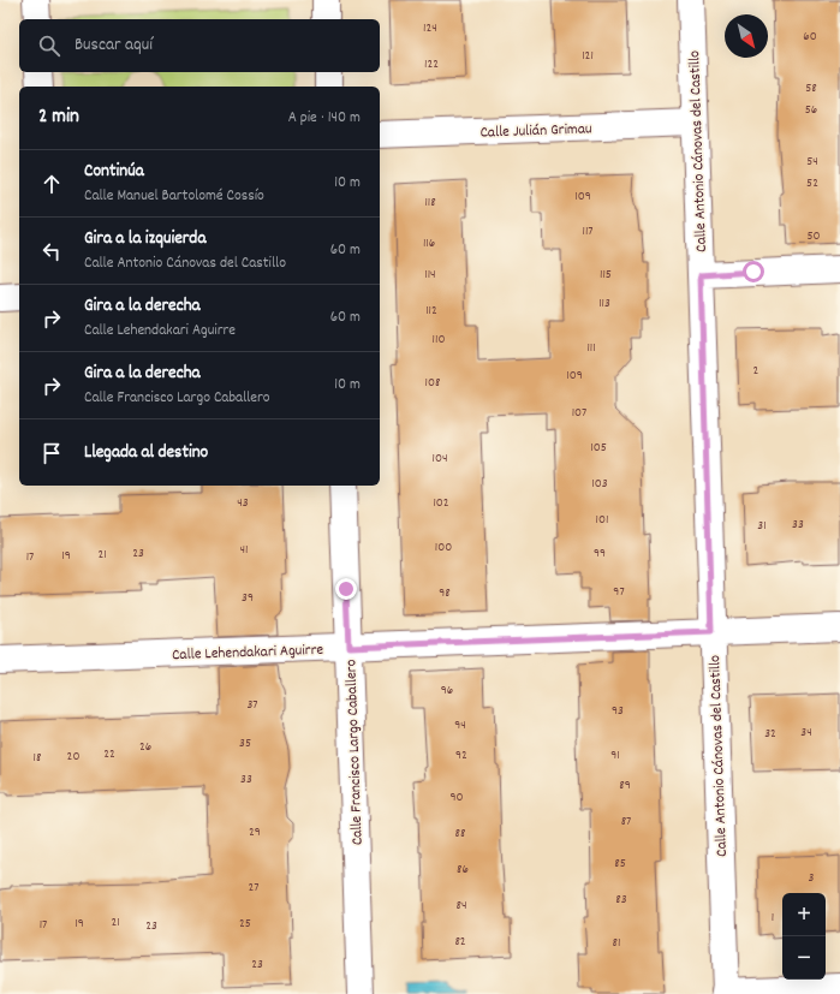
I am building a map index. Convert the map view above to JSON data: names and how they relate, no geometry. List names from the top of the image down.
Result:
{
  "streets": {
    "street": [
      "Calle Julián Grimau",
      "Calle Antonio Cánovas del Castillo",
      "Calle Lehendakari Aguirre",
      "Calle Francisco Largo Caballero"
    ]
  },
  "crossings": [
    ["Calle Julián Grimau", "Calle Antonio Cánovas del Castillo"],
    ["Calle Antonio Cánovas del Castillo", "Calle Lehendakari Aguirre"],
    ["Calle Lehendakari Aguirre", "Calle Francisco Largo Caballero"]
  ],
  "house_numbers": [
    "124",
    "60",
    "121",
    "122",
    "58",
    "56",
    "54",
    "52",
    "109",
    "118",
    "117",
    "50",
    "116",
    "114",
    "115",
    "113",
    "112",
    "110",
    "111",
    "2",
    "109",
    "108",
    "107",
    "105",
    "104",
    "103",
    "43",
    "102",
    "101",
    "33",
    "31",
    "100",
    "41",
    "23",
    "99",
    "21",
    "19",
    "17",
    "97",
    "98",
    "39",
    "96",
    "37",
    "93",
    "94",
    "34",
    "32",
    "35",
    "26",
    "22",
    "92",
    "91",
    "20",
    "18",
    "33",
    "89",
    "90",
    "87",
    "29",
    "88",
    "85",
    "86",
    "3",
    "27",
    "83",
    "84",
    "1",
    "21",
    "19",
    "25",
    "17",
    "23",
    "82",
    "81",
    "23"
  ],
  "north": "bottom right",
  "page": {
    "search": "Buscar aquí",
    "heading": ["2 min", "A pie · 140 m"],
    "list": [
      ["Continúa", "Calle Manuel Bartolomé Cossío", "10 m"],
      ["Gira a la izquierda", "Calle Antonio Cánovas del Castillo", "60 m"],
      ["Gira a la derecha", "Calle Lehendakari Aguirre", "60 m"],
      ["Gira a la derecha", "Calle Francisco Largo Caballero", "10 m"],
      "Llegada al destino"
    ],
    "map_buttons": ["+", "−"]
  }
}
